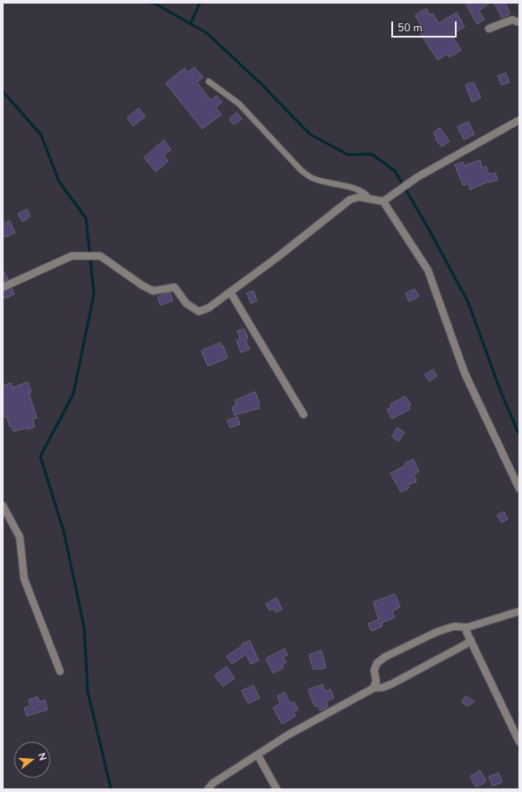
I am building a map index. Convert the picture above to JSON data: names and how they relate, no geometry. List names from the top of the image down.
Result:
{
  "scale_bar": "50 m",
  "north": "right"
}
